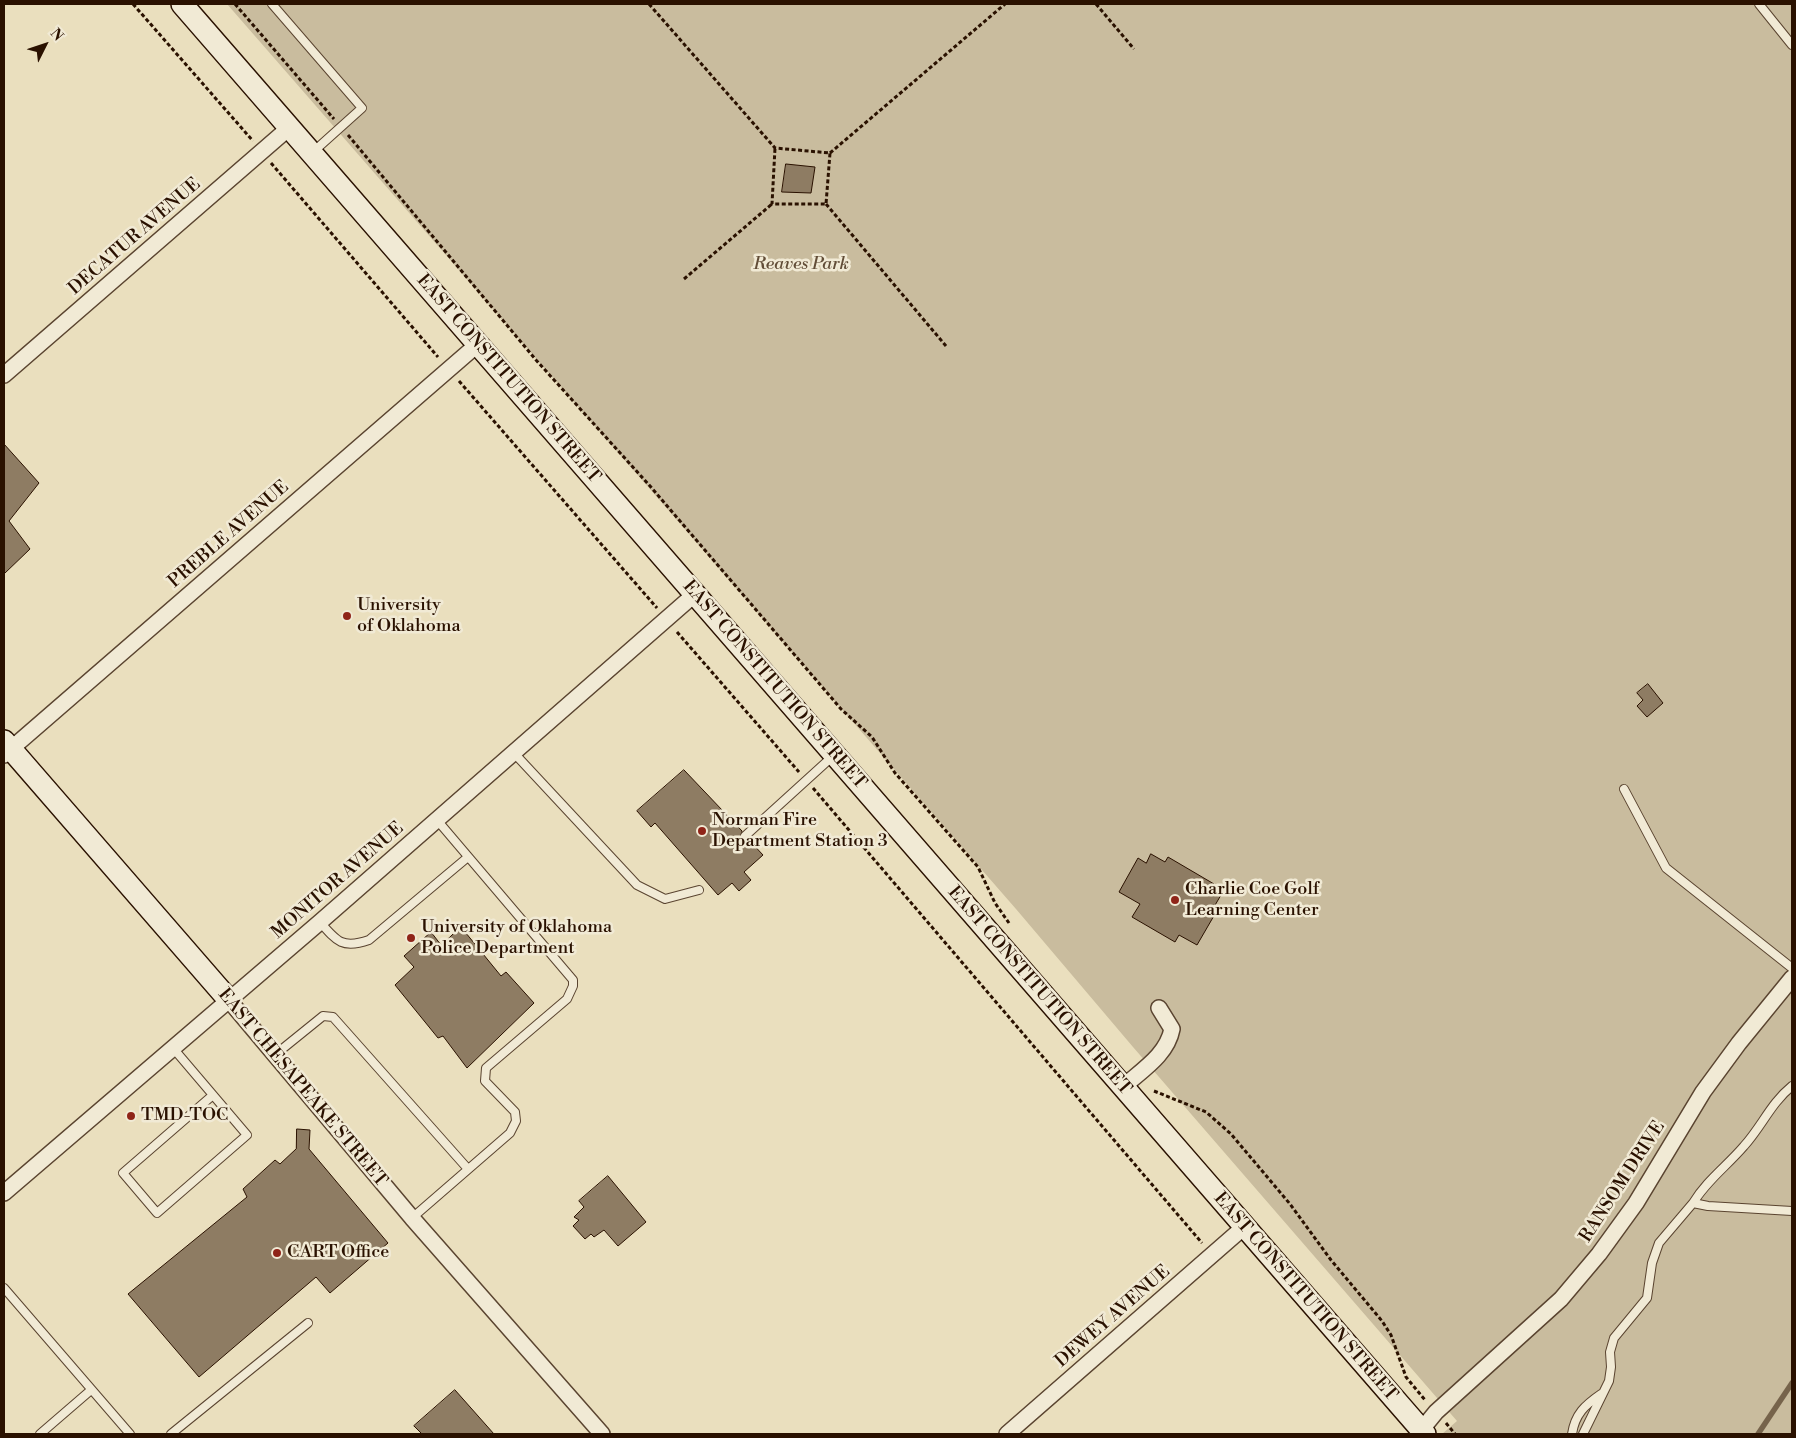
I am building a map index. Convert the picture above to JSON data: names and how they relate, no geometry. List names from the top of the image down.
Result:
{
  "streets": {
    "main road": ["EAST CONSTITUTION STREET", "EAST CHESAPEAKE STREET"],
    "street": [
      "DECATUR AVENUE",
      "PREBLE AVENUE",
      "MONITOR AVENUE",
      "RANSOM DRIVE",
      "DEWEY AVENUE"
    ]
  },
  "crossings": [
    ["DECATUR AVENUE", "EAST CONSTITUTION STREET"],
    ["EAST CONSTITUTION STREET", "PREBLE AVENUE"],
    ["EAST CONSTITUTION STREET", "MONITOR AVENUE"],
    ["EAST CONSTITUTION STREET", "RANSOM DRIVE"],
    ["EAST CONSTITUTION STREET", "DEWEY AVENUE"],
    ["PREBLE AVENUE", "EAST CHESAPEAKE STREET"],
    ["MONITOR AVENUE", "EAST CHESAPEAKE STREET"]
  ],
  "parks": ["Reaves Park"],
  "places": [
    "University of Oklahoma",
    "Norman Fire Department Station 3",
    "Charlie Coe Golf Learning Center",
    "University of Oklahoma Police Department",
    "TMD-TOC",
    "CART Office"
  ],
  "north": "top right"
}
